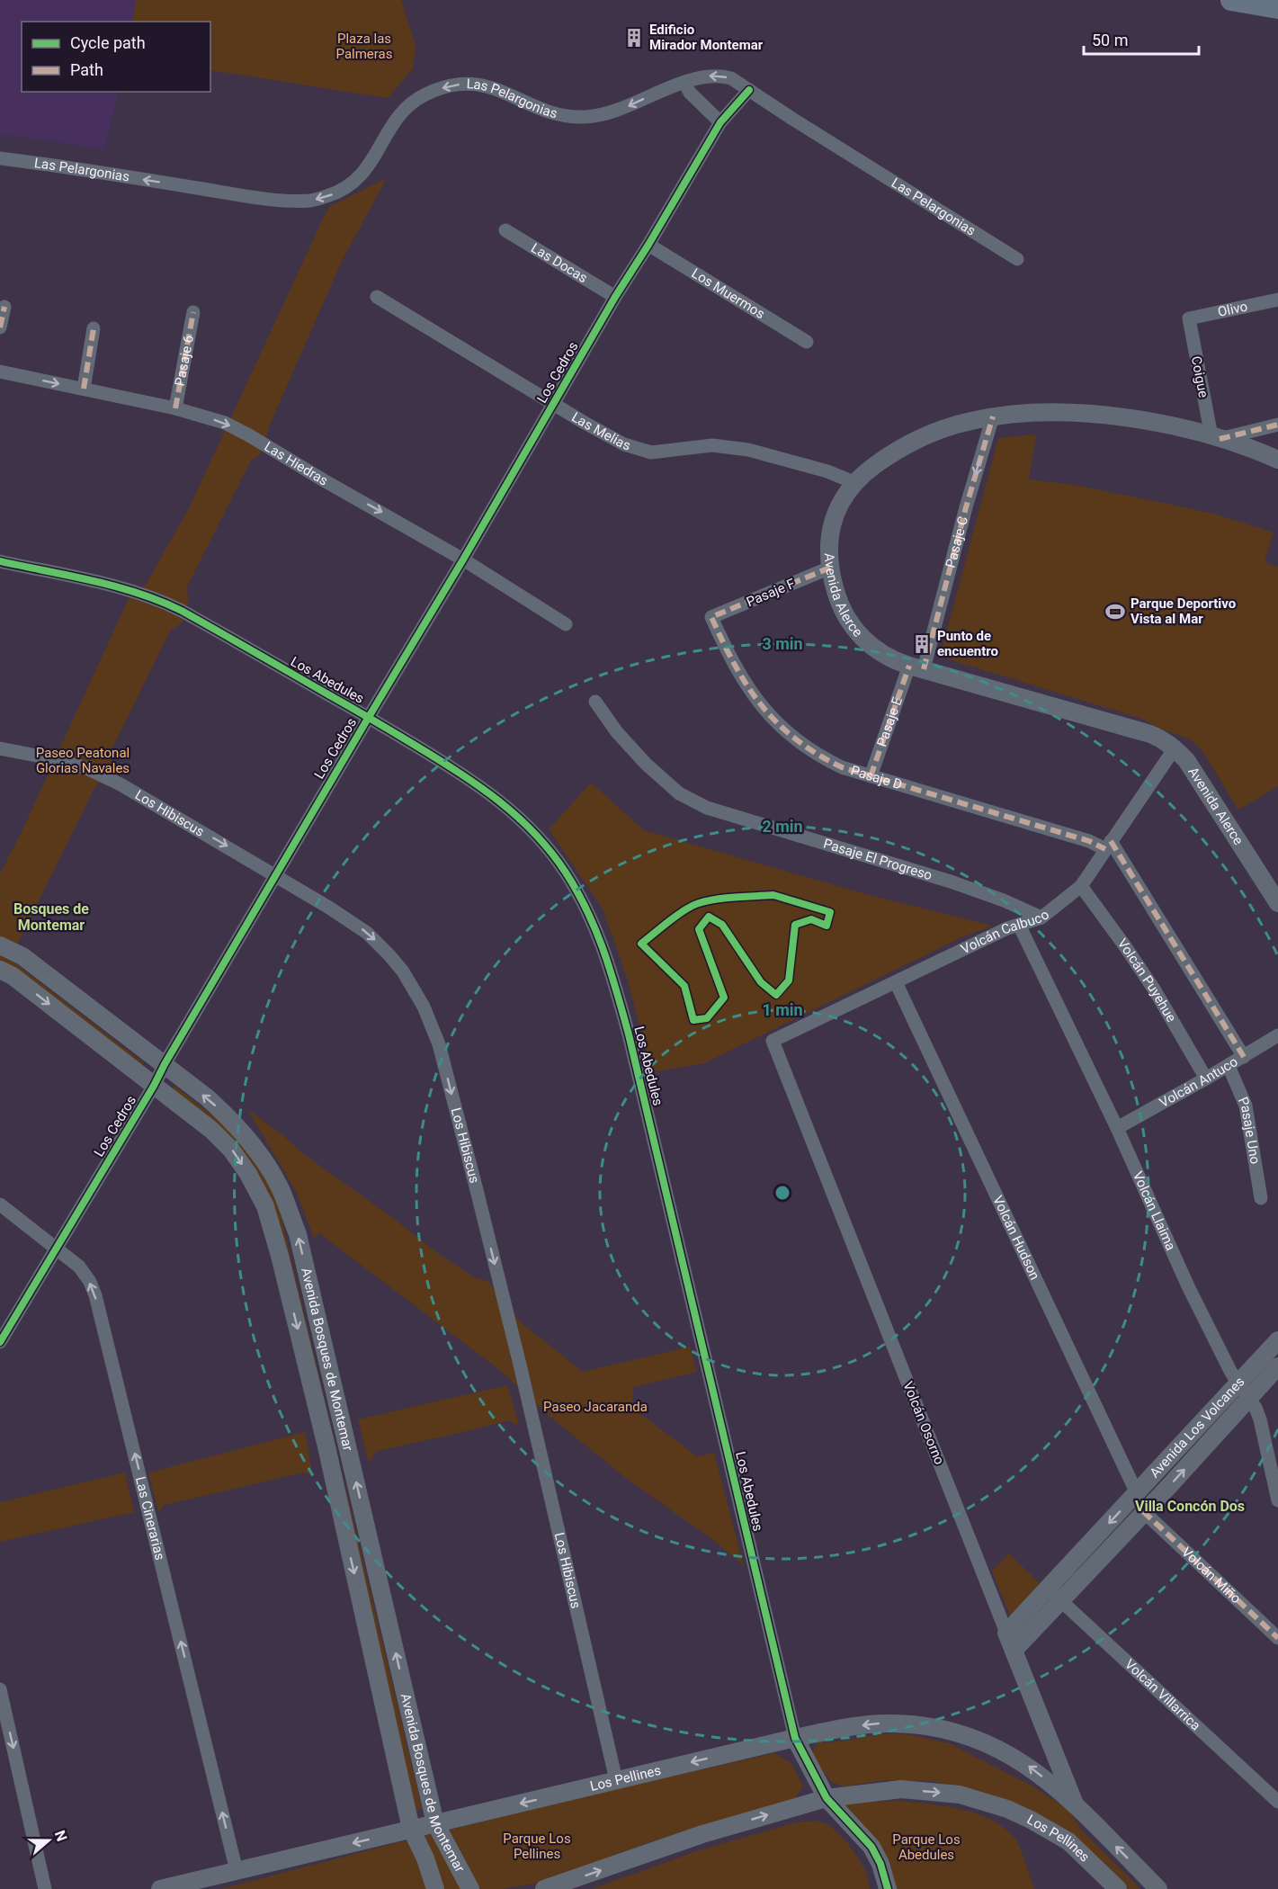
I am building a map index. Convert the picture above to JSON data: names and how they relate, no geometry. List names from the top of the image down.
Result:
{
  "streets": {
    "street": [
      "Las Pelargonias",
      "Las Docas",
      "Los Muermos",
      "Olivo",
      "Pasaje 6",
      "Los Cedros",
      "Coigue",
      "Las Melias",
      "Las Hiedras",
      "Pasaje C",
      "Pasaje F",
      "Avenida Alerce",
      "Los Abedules",
      "Pasaje E",
      "Pasaje D",
      "Los Hibiscus",
      "Pasaje El Progreso",
      "Volcán Calbuco",
      "Volcán Puyehue",
      "Volcán Antuco",
      "Pasaje Uno",
      "Volcán Llaima",
      "Volcán Hudson",
      "Avenida Bosques de Montemar",
      "Volcán Osorno",
      "Avenida Los Volcanes",
      "Las Cinerarias",
      "Volcán Miño",
      "Volcán Villarrica",
      "Los Pellines"
    ]
  },
  "crossings": [
    ["Las Pelargonias", "Los Cedros"],
    ["Las Docas", "Los Cedros"],
    ["Los Muermos", "Los Cedros"],
    ["Olivo", "Coigue"],
    ["Pasaje 6", "Las Hiedras"],
    ["Los Cedros", "Las Melias"],
    ["Los Cedros", "Las Hiedras"],
    ["Los Cedros", "Los Abedules"],
    ["Los Cedros", "Los Hibiscus"],
    ["Los Cedros", "Avenida Bosques de Montemar"],
    ["Los Cedros", "Las Cinerarias"],
    ["Coigue", "Avenida Alerce"],
    ["Las Melias", "Avenida Alerce"],
    ["Pasaje C", "Avenida Alerce"],
    ["Pasaje C", "Pasaje E"],
    ["Pasaje F", "Avenida Alerce"],
    ["Pasaje F", "Pasaje D"],
    ["Avenida Alerce", "Pasaje E"],
    ["Avenida Alerce", "Volcán Calbuco"],
    ["Los Abedules", "Los Pellines"],
    ["Pasaje E", "Pasaje D"],
    ["Pasaje D", "Volcán Calbuco"],
    ["Los Hibiscus", "Los Pellines"],
    ["Pasaje El Progreso", "Volcán Calbuco"],
    ["Volcán Calbuco", "Volcán Puyehue"],
    ["Volcán Calbuco", "Volcán Llaima"],
    ["Volcán Calbuco", "Volcán Hudson"],
    ["Volcán Calbuco", "Volcán Osorno"],
    ["Volcán Puyehue", "Volcán Antuco"],
    ["Volcán Antuco", "Pasaje Uno"],
    ["Volcán Antuco", "Volcán Llaima"],
    ["Volcán Llaima", "Avenida Los Volcanes"],
    ["Volcán Hudson", "Avenida Los Volcanes"],
    ["Avenida Bosques de Montemar", "Los Pellines"],
    ["Volcán Osorno", "Avenida Los Volcanes"],
    ["Volcán Osorno", "Los Pellines"],
    ["Avenida Los Volcanes", "Volcán Miño"],
    ["Avenida Los Volcanes", "Volcán Villarrica"],
    ["Las Cinerarias", "Los Pellines"]
  ],
  "one_way": [
    "Las Pelargonias",
    "Las Hiedras",
    "Pasaje C",
    "Los Hibiscus",
    "Las Cinerarias"
  ],
  "districts": ["Bosques de Montemar", "Villa Concón Dos"],
  "parks": [
    "Plaza las Palmeras",
    "Paseo Peatonal Glorias Navales",
    "Paseo Jacaranda",
    "Parque Los Pellines",
    "Parque Los Abedules"
  ],
  "places": {
    "building": ["Edificio Mirador Montemar", "Punto de encuentro"],
    "sports": ["Parque Deportivo Vista al Mar"]
  },
  "legend": ["Cycle path", "Path"],
  "scale_bar": "50 m",
  "north": "right",
  "rings": ["3 min", "2 min", "1 min"]
}
